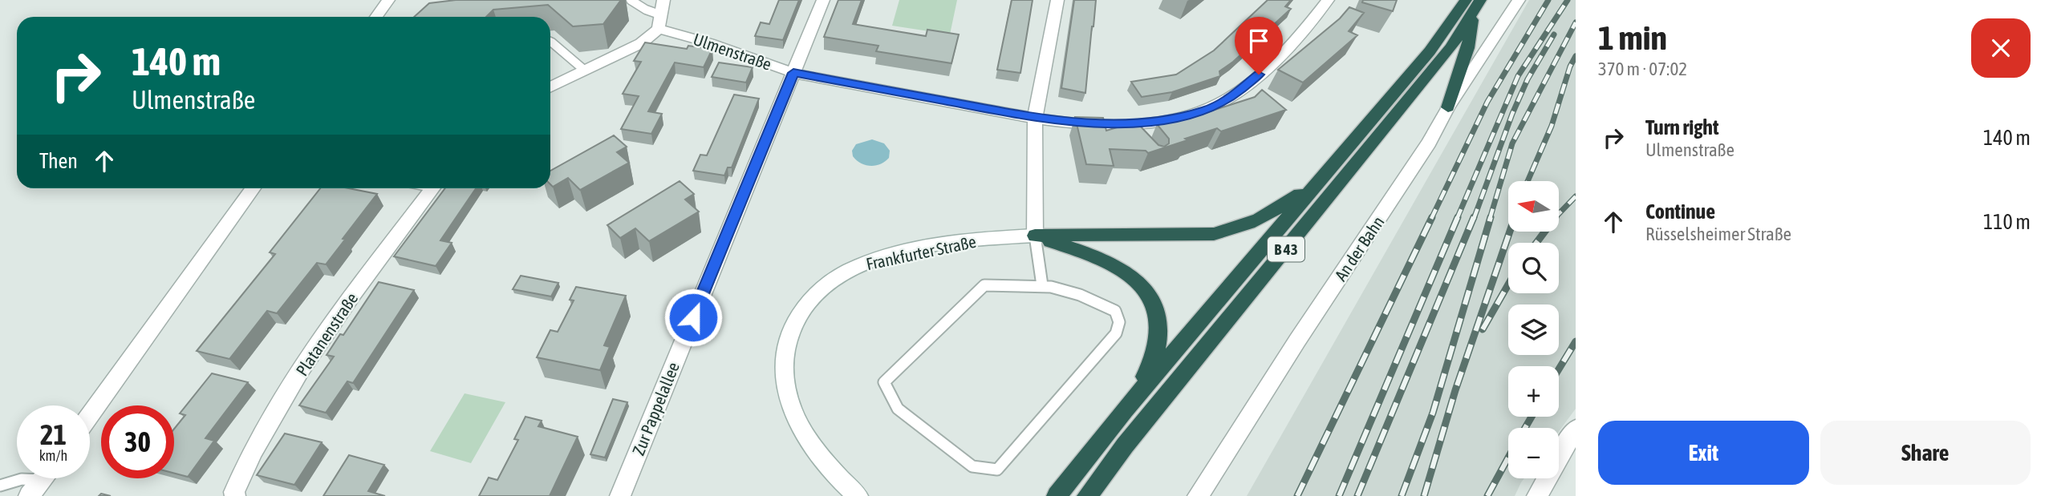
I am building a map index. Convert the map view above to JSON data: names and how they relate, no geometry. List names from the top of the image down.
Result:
{
  "streets": {
    "highway": ["B 43"],
    "street": [
      "Ulmenstraße",
      "An der Bahn",
      "Frankfurter Straße",
      "Platanenstraße",
      "Zur Pappelallee"
    ]
  },
  "crossings": [
    ["Ulmenstraße", "Zur Pappelallee"]
  ],
  "north": "left",
  "page": {
    "heading": ["1 min", "370 m · 07:02"],
    "turn": ["140 m", "Ulmenstraße"],
    "list": [
      {
        "name": "Turn right",
        "note": "Ulmenstraße",
        "value": "140 m"
      },
      {
        "name": "Continue",
        "note": "Rüsselsheimer Straße",
        "value": "110 m"
      }
    ],
    "then": "Then",
    "map_buttons": ["+", "−"],
    "speed": "21 km/h",
    "limit": "30",
    "buttons": ["Exit", "Share"]
  }
}
